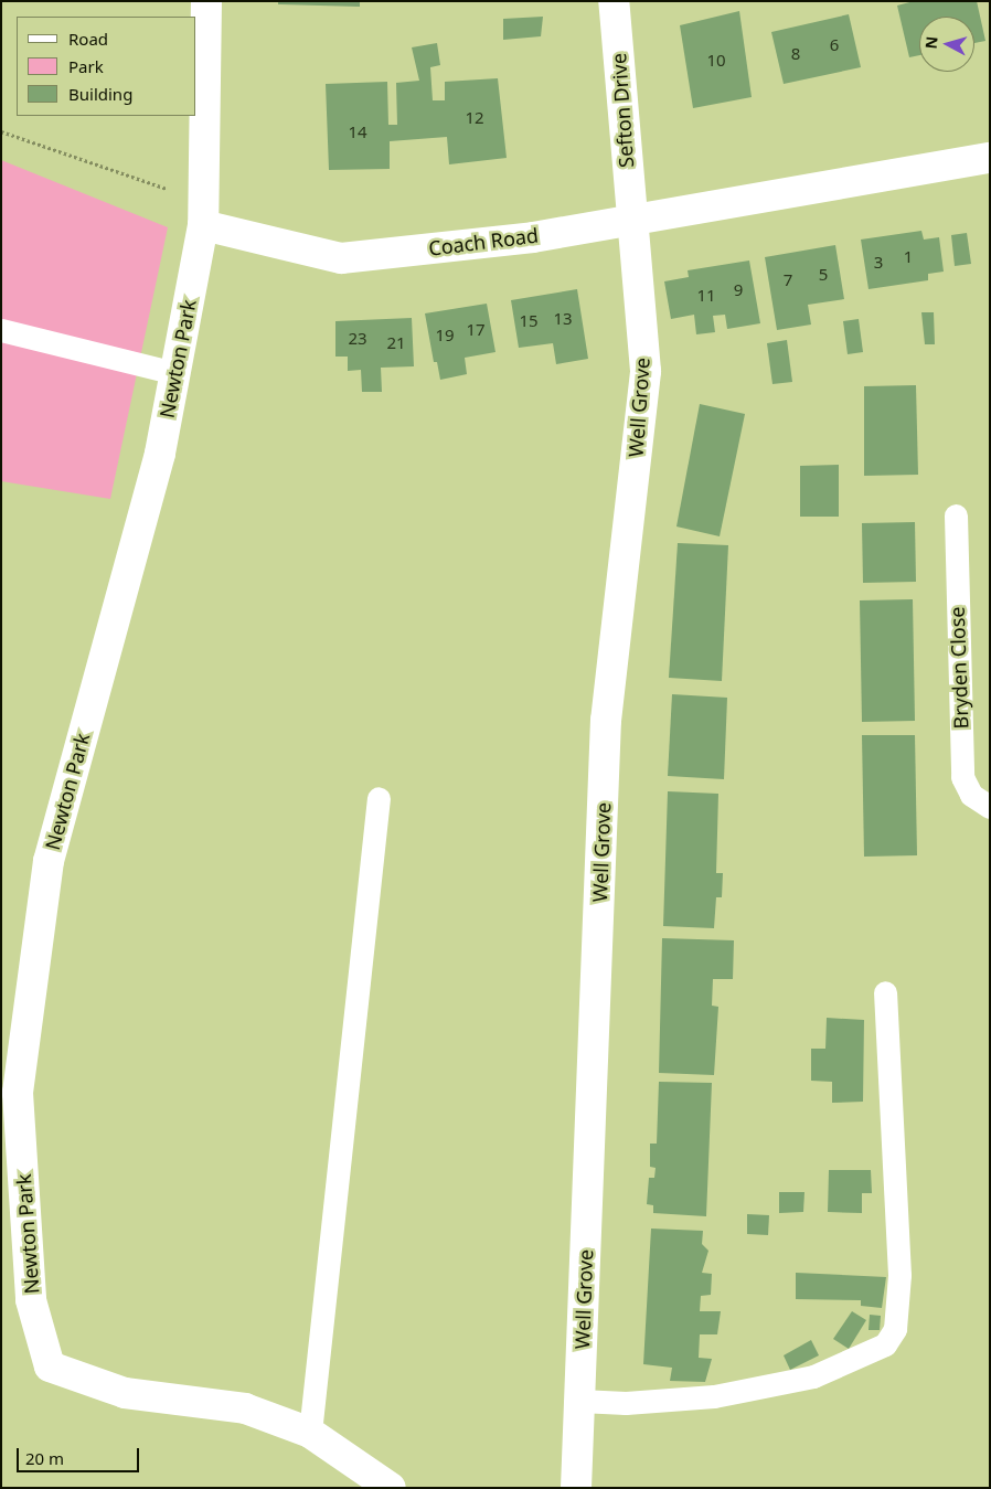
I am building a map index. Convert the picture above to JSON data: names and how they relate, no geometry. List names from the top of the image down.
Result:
{
  "streets": {
    "street": [
      "Sefton Drive",
      "Coach Road",
      "Newton Park",
      "Well Grove"
    ],
    "lane": ["Bryden Close"]
  },
  "crossings": [
    ["Sefton Drive", "Coach Road"],
    ["Sefton Drive", "Well Grove"],
    ["Coach Road", "Newton Park"],
    ["Coach Road", "Well Grove"]
  ],
  "house_numbers": [
    "6",
    "8",
    "10",
    "12",
    "14",
    "1",
    "3",
    "5",
    "7",
    "9",
    "11",
    "13",
    "15",
    "17",
    "19",
    "23",
    "21"
  ],
  "legend": ["Road", "Park", "Building"],
  "scale_bar": "20 m",
  "north": "left"
}
